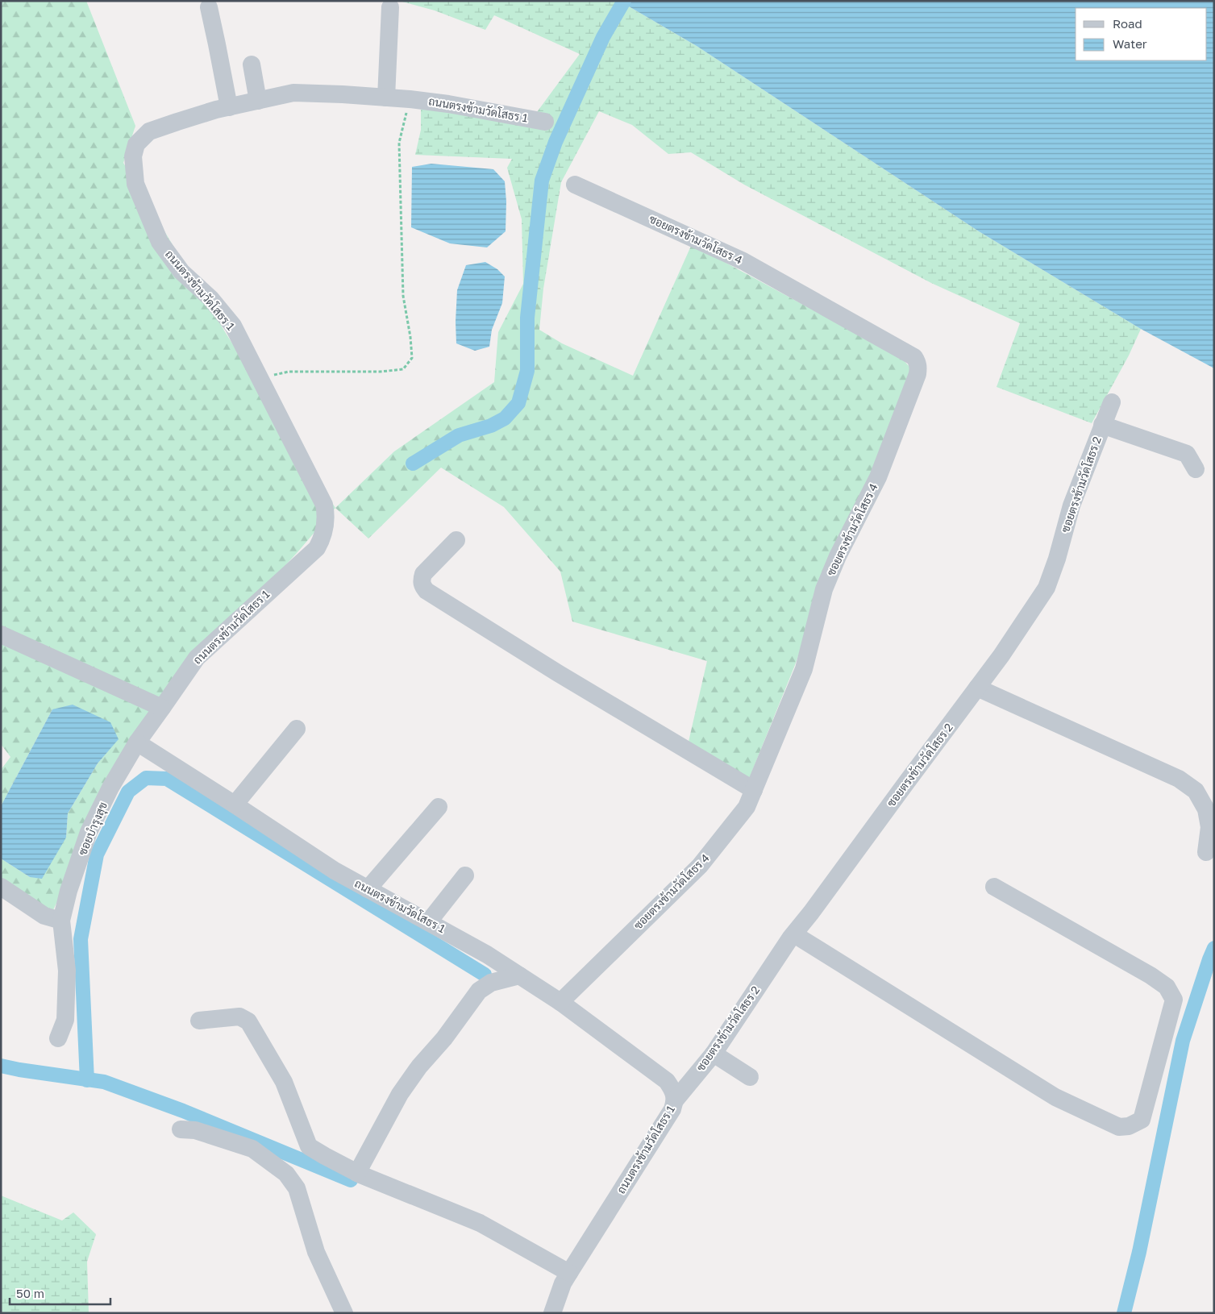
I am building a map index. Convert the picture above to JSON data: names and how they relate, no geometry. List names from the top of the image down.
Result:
{
  "streets": {
    "street": [
      "ถนนตรงข้ามวัดโสธร 1",
      "ซอยตรงข้ามวัดโสธร 4",
      "ซอยตรงข้ามวัดโสธร 2",
      "ซอยบำรุงสุข"
    ]
  },
  "crossings": [
    ["ถนนตรงข้ามวัดโสธร 1", "ซอยตรงข้ามวัดโสธร 4"],
    ["ถนนตรงข้ามวัดโสธร 1", "ซอยตรงข้ามวัดโสธร 2"],
    ["ถนนตรงข้ามวัดโสธร 1", "ซอยบำรุงสุข"]
  ],
  "legend": ["Road", "Water"],
  "scale_bar": "50 m"
}
